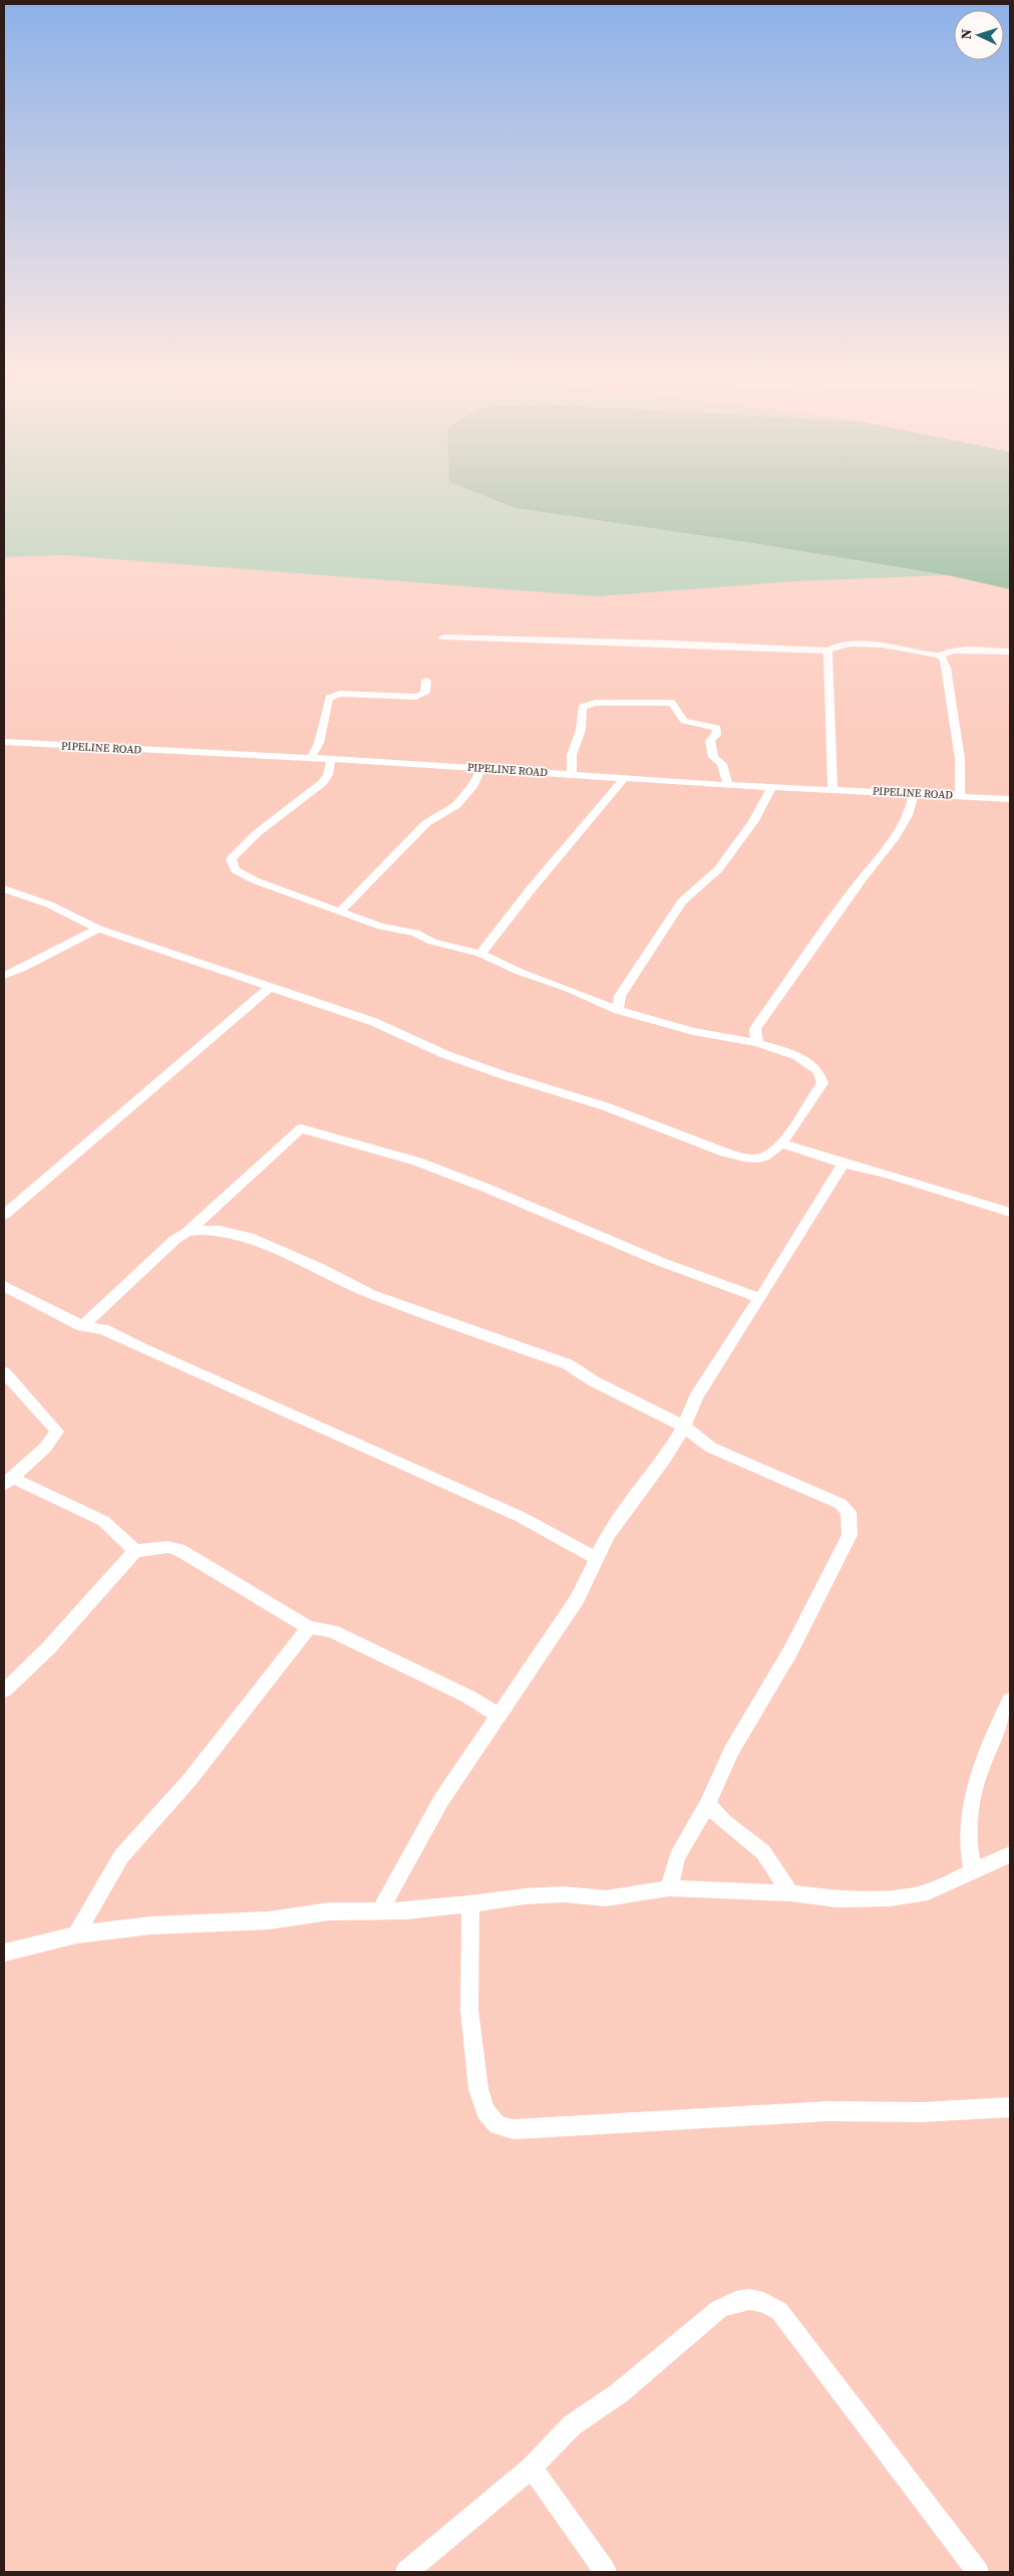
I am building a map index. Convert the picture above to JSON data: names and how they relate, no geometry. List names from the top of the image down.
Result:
{
  "streets": {
    "street": ["PIPELINE ROAD"]
  },
  "north": "left"
}
